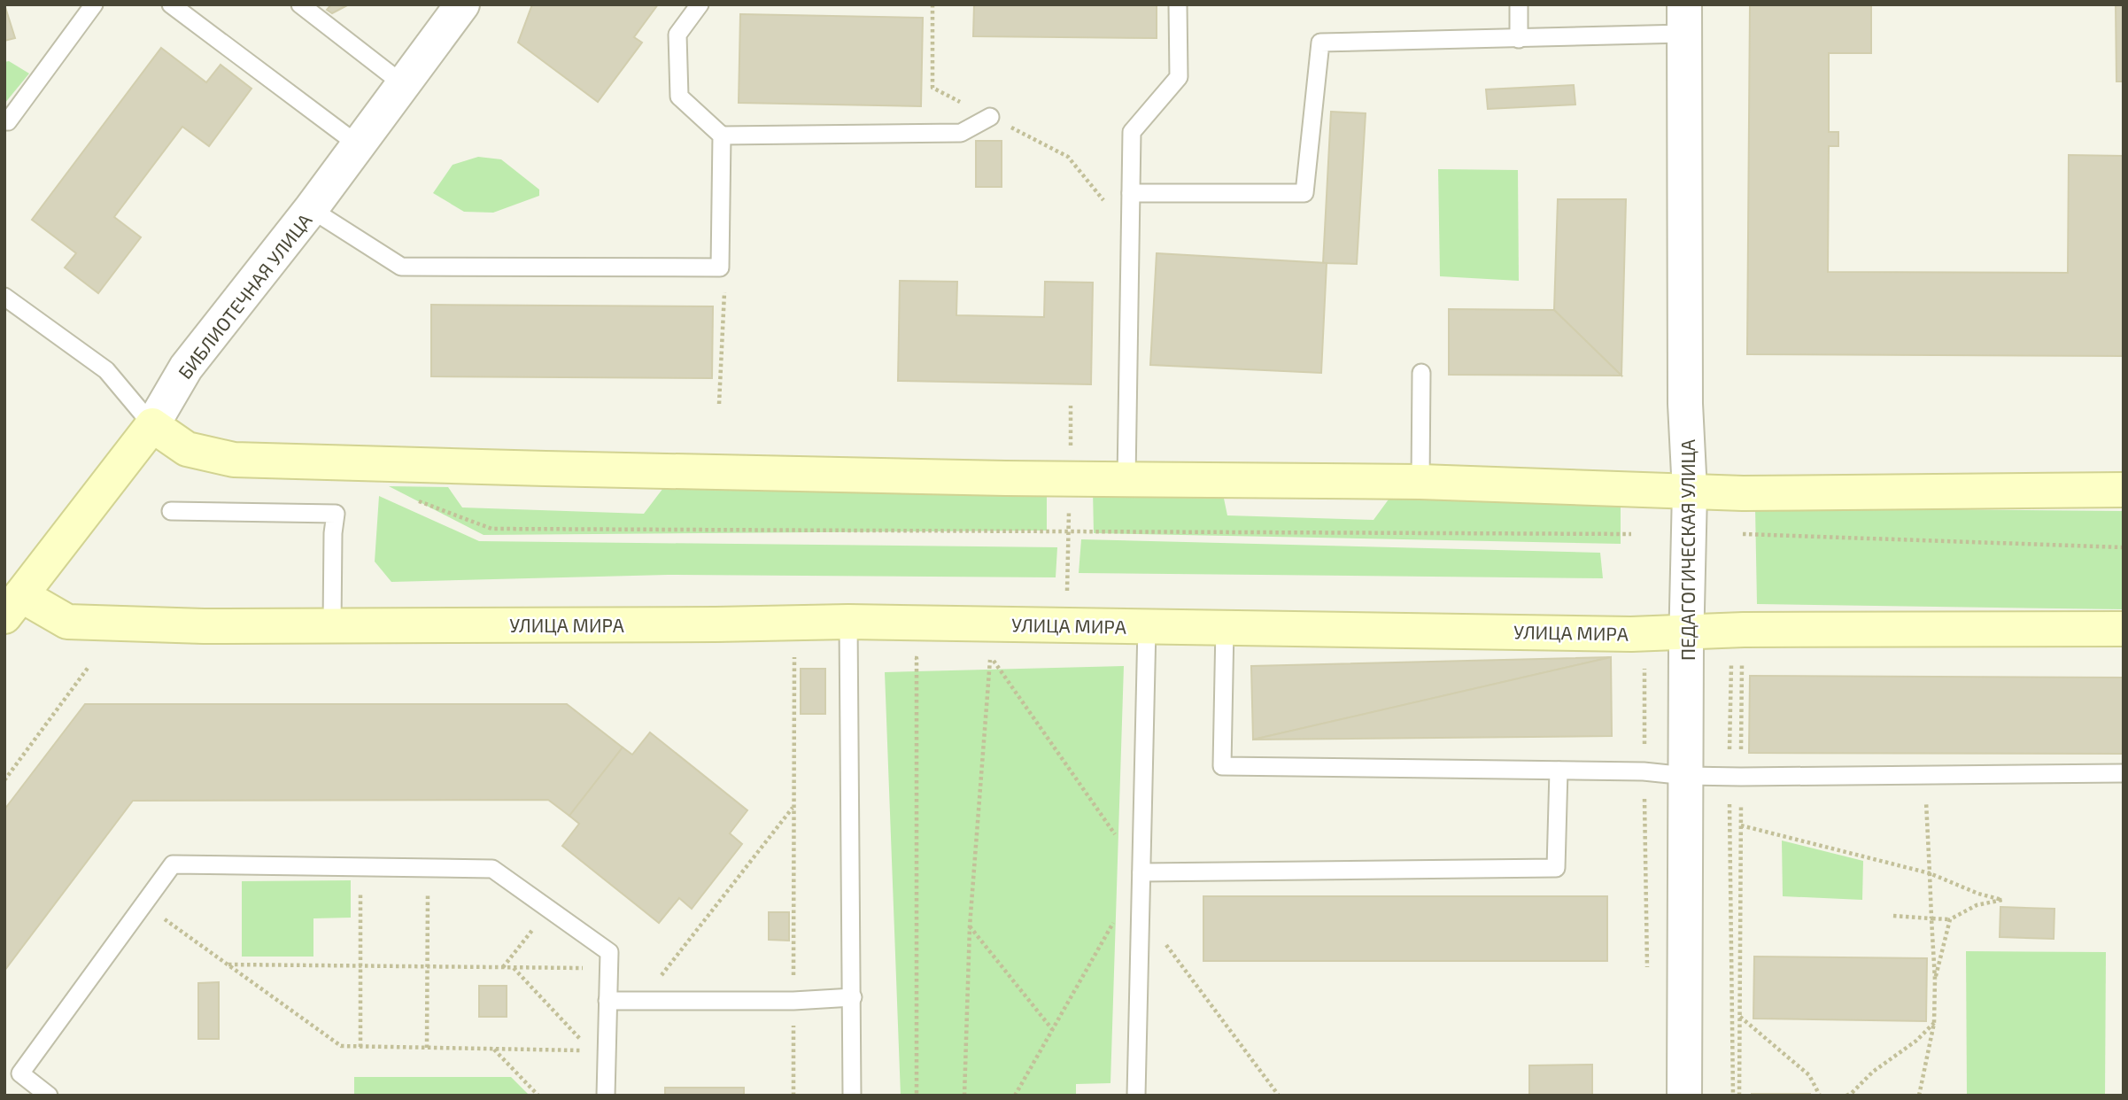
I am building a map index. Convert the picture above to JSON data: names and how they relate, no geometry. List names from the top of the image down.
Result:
{
  "streets": {
    "street": ["БИБЛИОТЕЧНАЯ УЛИЦА", "ПЕДАГОГИЧЕСКАЯ УЛИЦА", "УЛИЦА МИРА"]
  },
  "crossings": [
    ["БИБЛИОТЕЧНАЯ УЛИЦА", "УЛИЦА МИРА"],
    ["ПЕДАГОГИЧЕСКАЯ УЛИЦА", "УЛИЦА МИРА"]
  ]
}
